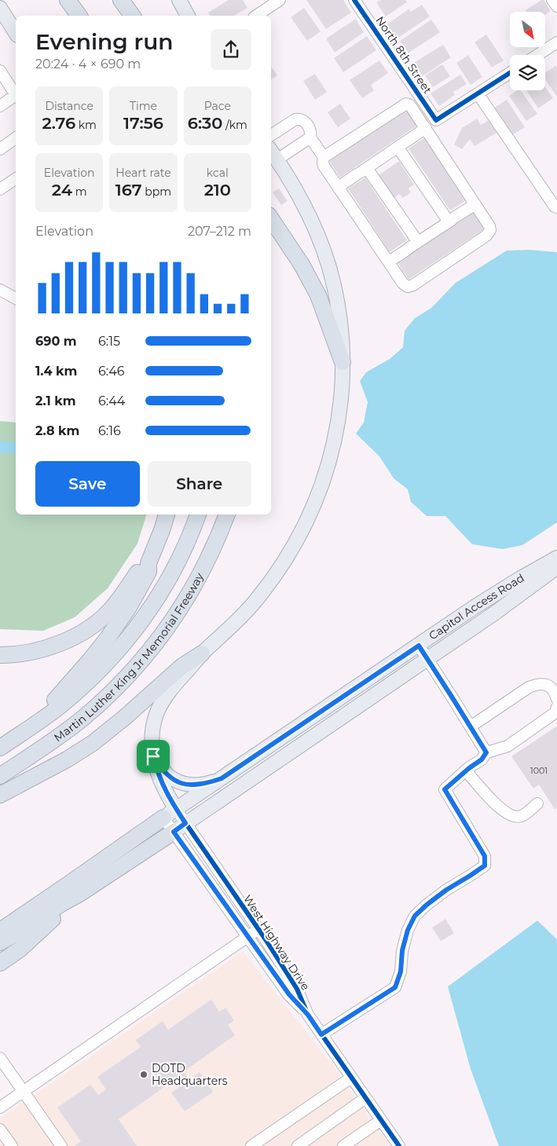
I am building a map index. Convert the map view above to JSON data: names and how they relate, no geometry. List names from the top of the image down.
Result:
{
  "streets": {
    "highway": ["Martin Luther King Jr Memorial Freeway"],
    "main road": ["Capitol Access Road"],
    "street": ["North 8th Street", "West Highway Drive"]
  },
  "crossings": [
    ["Capitol Access Road", "West Highway Drive"]
  ],
  "places": ["DOTD Headquarters"],
  "house_numbers": ["1001"],
  "north": "bottom right",
  "page": {
    "heading": ["Evening run", "20:24 · 4 × 690 m"],
    "stats": [
      ["Distance", "2.76 km"],
      ["Time", "17:56"],
      ["Pace", "6:30 /km"],
      ["Elevation", "24 m"],
      ["Heart rate", "167 bpm"],
      ["kcal", "210"]
    ],
    "chart": ["Elevation", "207–212 m"],
    "list": [
      {
        "name": "690 m",
        "note": "6:15"
      },
      {
        "name": "1.4 km",
        "note": "6:46"
      },
      {
        "name": "2.1 km",
        "note": "6:44"
      },
      {
        "name": "2.8 km",
        "note": "6:16"
      }
    ],
    "buttons": ["Save", "Share"]
  }
}
